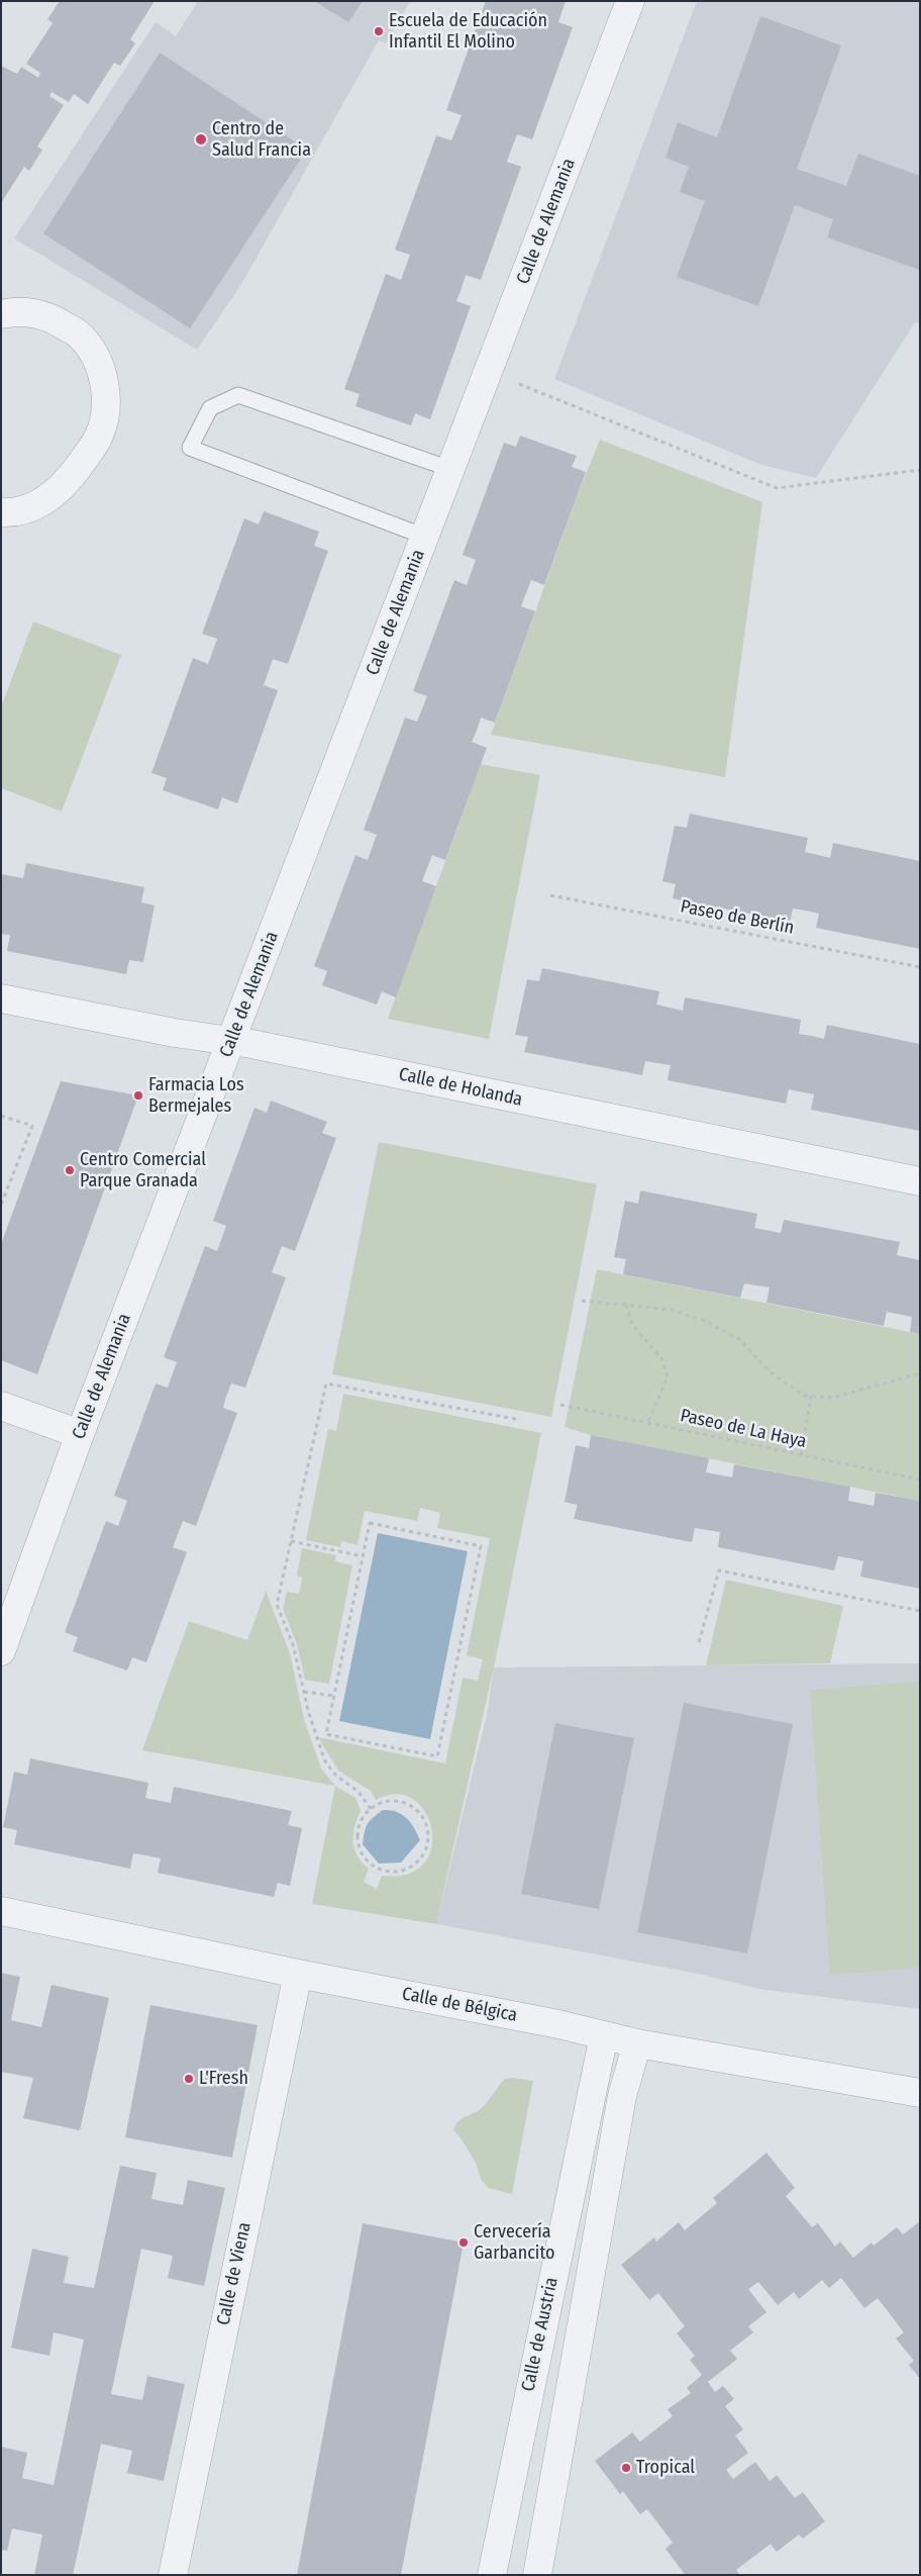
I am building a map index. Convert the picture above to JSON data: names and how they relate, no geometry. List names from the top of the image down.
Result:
{
  "streets": {
    "street": [
      "Calle de Alemania",
      "Calle de Holanda",
      "Calle de Bélgica",
      "Calle de Viena",
      "Calle de Austria"
    ],
    "path": ["Paseo de Berlín", "Paseo de La Haya"]
  },
  "crossings": [
    ["Calle de Alemania", "Calle de Holanda"],
    ["Calle de Bélgica", "Calle de Viena"],
    ["Calle de Bélgica", "Calle de Austria"]
  ],
  "places": [
    "Escuela de Educación Infantil El Molino",
    "Centro de Salud Francia",
    "Farmacia Los Bermejales",
    "Centro Comercial Parque Granada",
    "L'Fresh",
    "Cervecería Garbancito",
    "Tropical"
  ]
}
